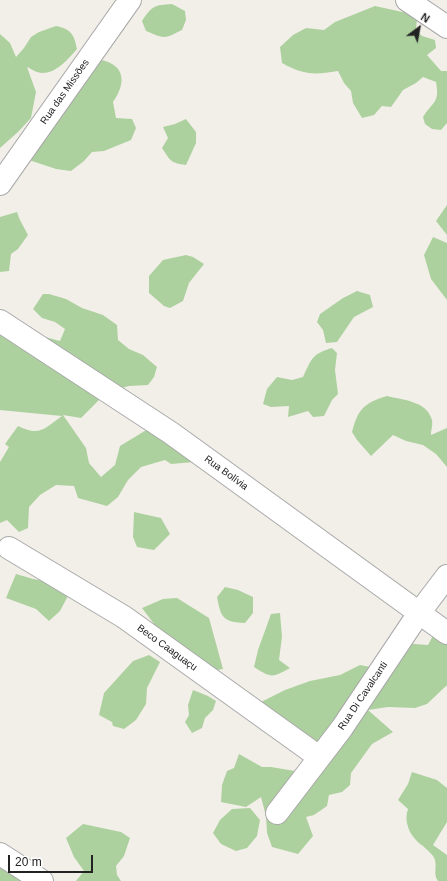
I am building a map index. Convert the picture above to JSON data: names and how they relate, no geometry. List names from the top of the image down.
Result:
{
  "streets": {
    "street": [
      "Rua das Missões",
      "Rua Bolívia",
      "Beco Caaguaçu",
      "Rua Di Cavalcanti"
    ]
  },
  "crossings": [
    ["Rua Bolívia", "Rua Di Cavalcanti"],
    ["Beco Caaguaçu", "Rua Di Cavalcanti"]
  ],
  "scale_bar": "20 m",
  "north": "top right"
}
